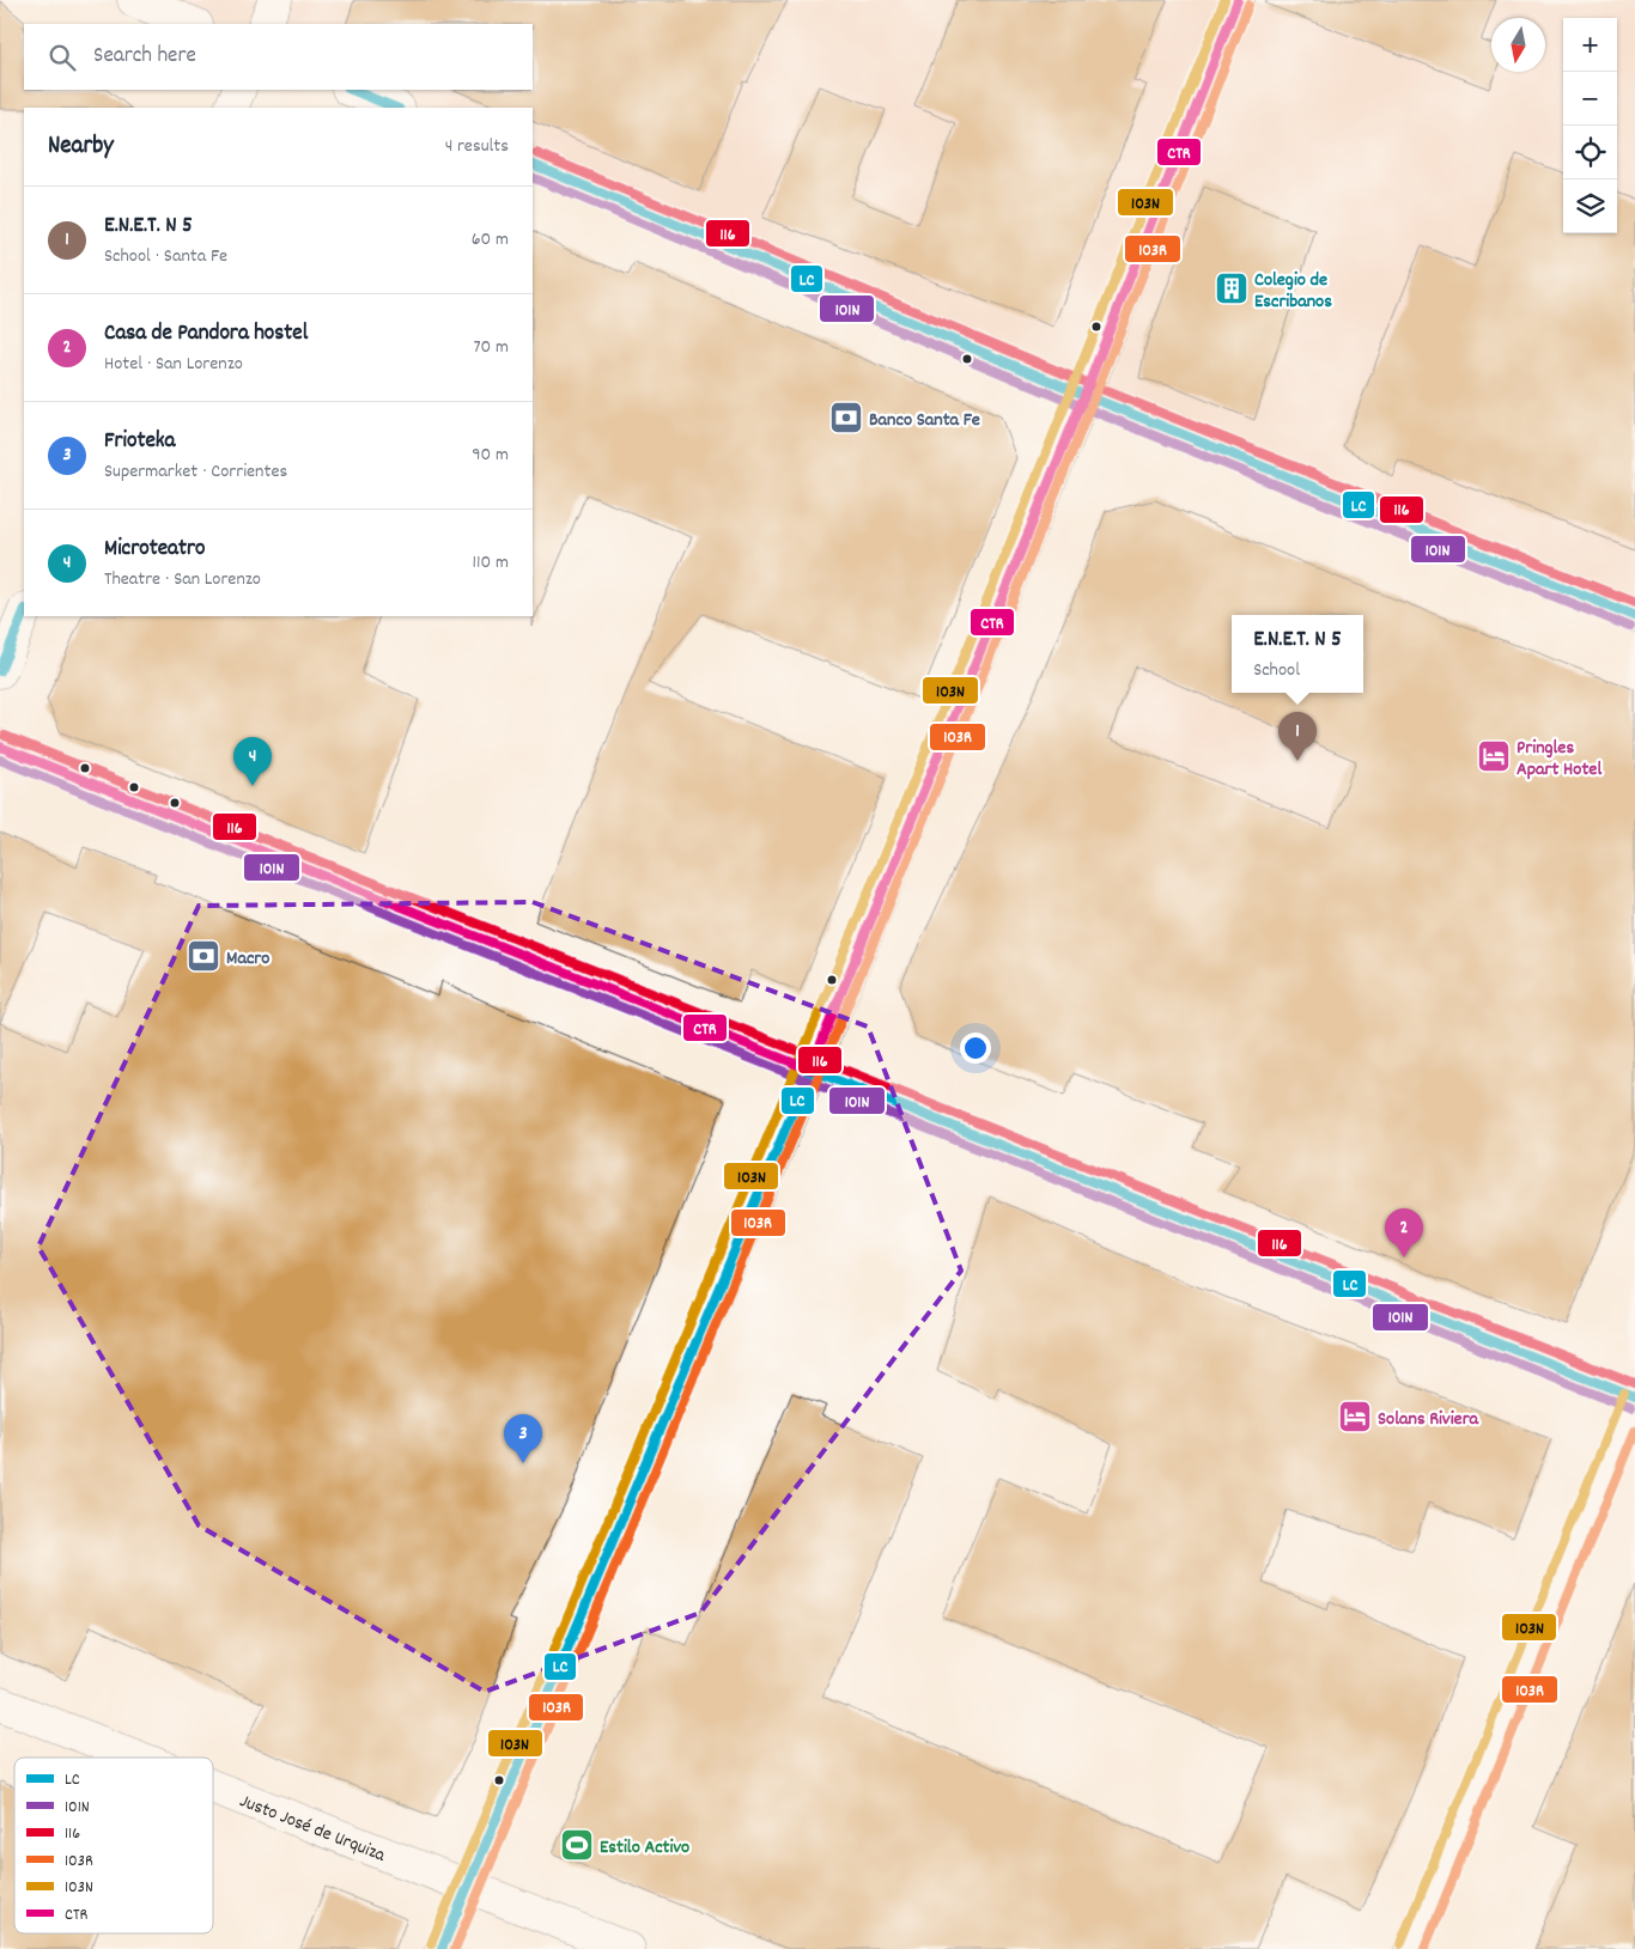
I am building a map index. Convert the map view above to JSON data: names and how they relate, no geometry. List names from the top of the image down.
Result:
{
  "streets": {
    "main road": ["Justo José de Urquiza"]
  },
  "places": {
    "building": ["Colegio de Escribanos"],
    "bank": ["Banco Santa Fe", "Macro"],
    "hotel": ["Pringles Apart Hotel", "Solans Riviera"],
    "sports": ["Estilo Activo"]
  },
  "lines": [
    "transit line 103N",
    "transit line CTR",
    "transit line 103R",
    "transit line LC",
    "transit line 116",
    "transit line 101N"
  ],
  "legend": [
    "LC",
    "101N",
    "116",
    "103R",
    "103N",
    "CTR"
  ],
  "north": "bottom",
  "page": {
    "map_buttons": ["+", "−"],
    "search": "Search here",
    "heading": ["Nearby", "4 results"],
    "list": [
      {
        "mark": "1",
        "name": "E.N.E.T. N 5",
        "note": "School · Santa Fe",
        "value": "60 m"
      },
      {
        "mark": "2",
        "name": "Casa de Pandora hostel",
        "note": "Hotel · San Lorenzo",
        "value": "70 m"
      },
      {
        "mark": "3",
        "name": "Frioteka",
        "note": "Supermarket · Corrientes",
        "value": "90 m"
      },
      {
        "mark": "4",
        "name": "Microteatro",
        "note": "Theatre · San Lorenzo",
        "value": "110 m"
      }
    ],
    "popup": ["E.N.E.T. N 5", "School"],
    "pins": [
      "1",
      "4",
      "2",
      "3"
    ]
  }
}
